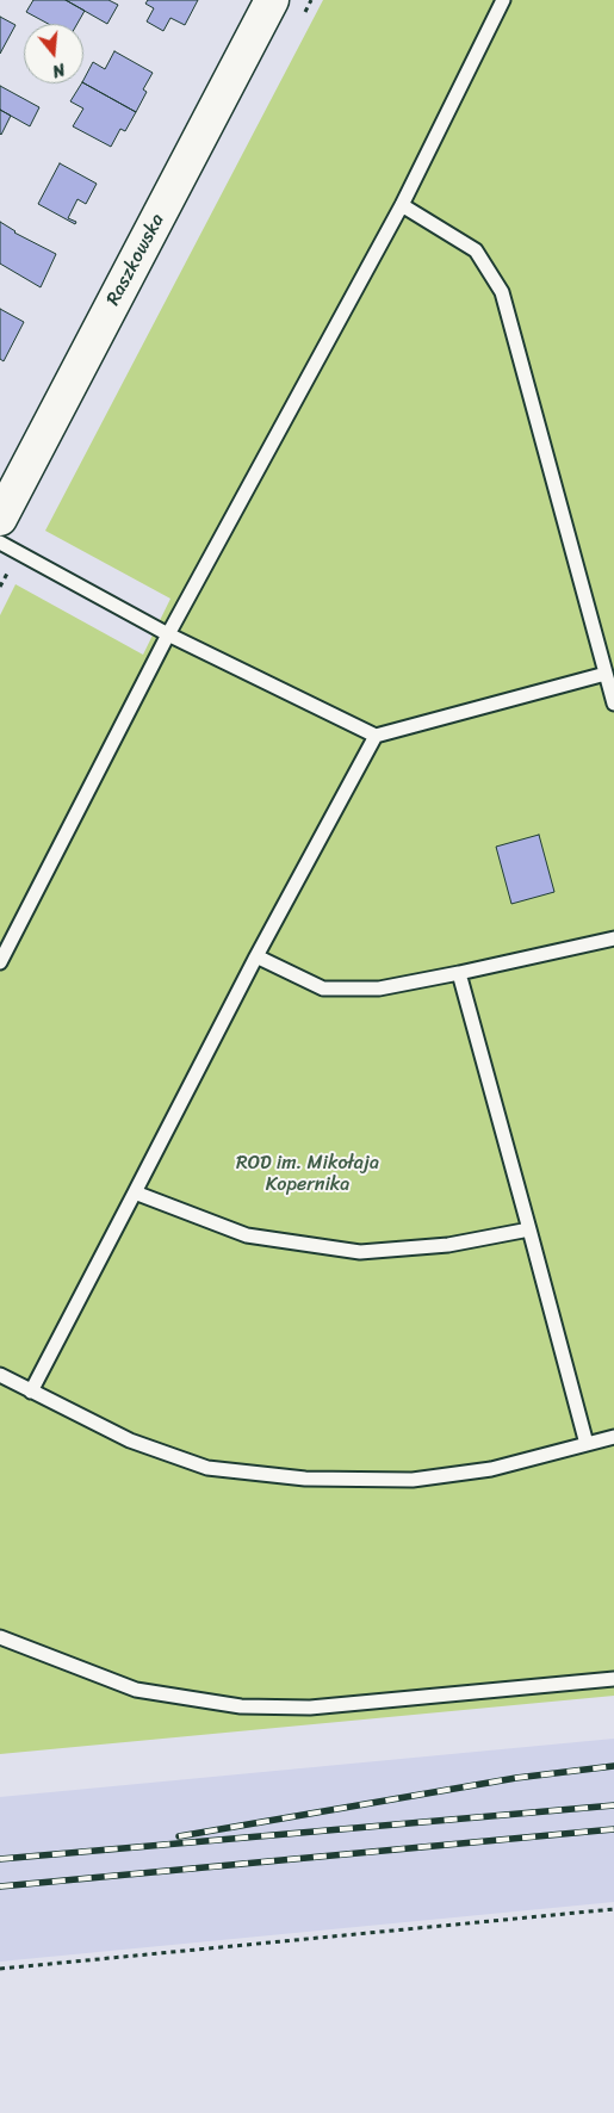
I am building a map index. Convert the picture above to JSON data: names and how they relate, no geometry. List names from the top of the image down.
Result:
{
  "streets": {
    "street": ["Raszkowska"]
  },
  "parks": ["ROD im. Mikołaja Kopernika"],
  "north": "bottom"
}
